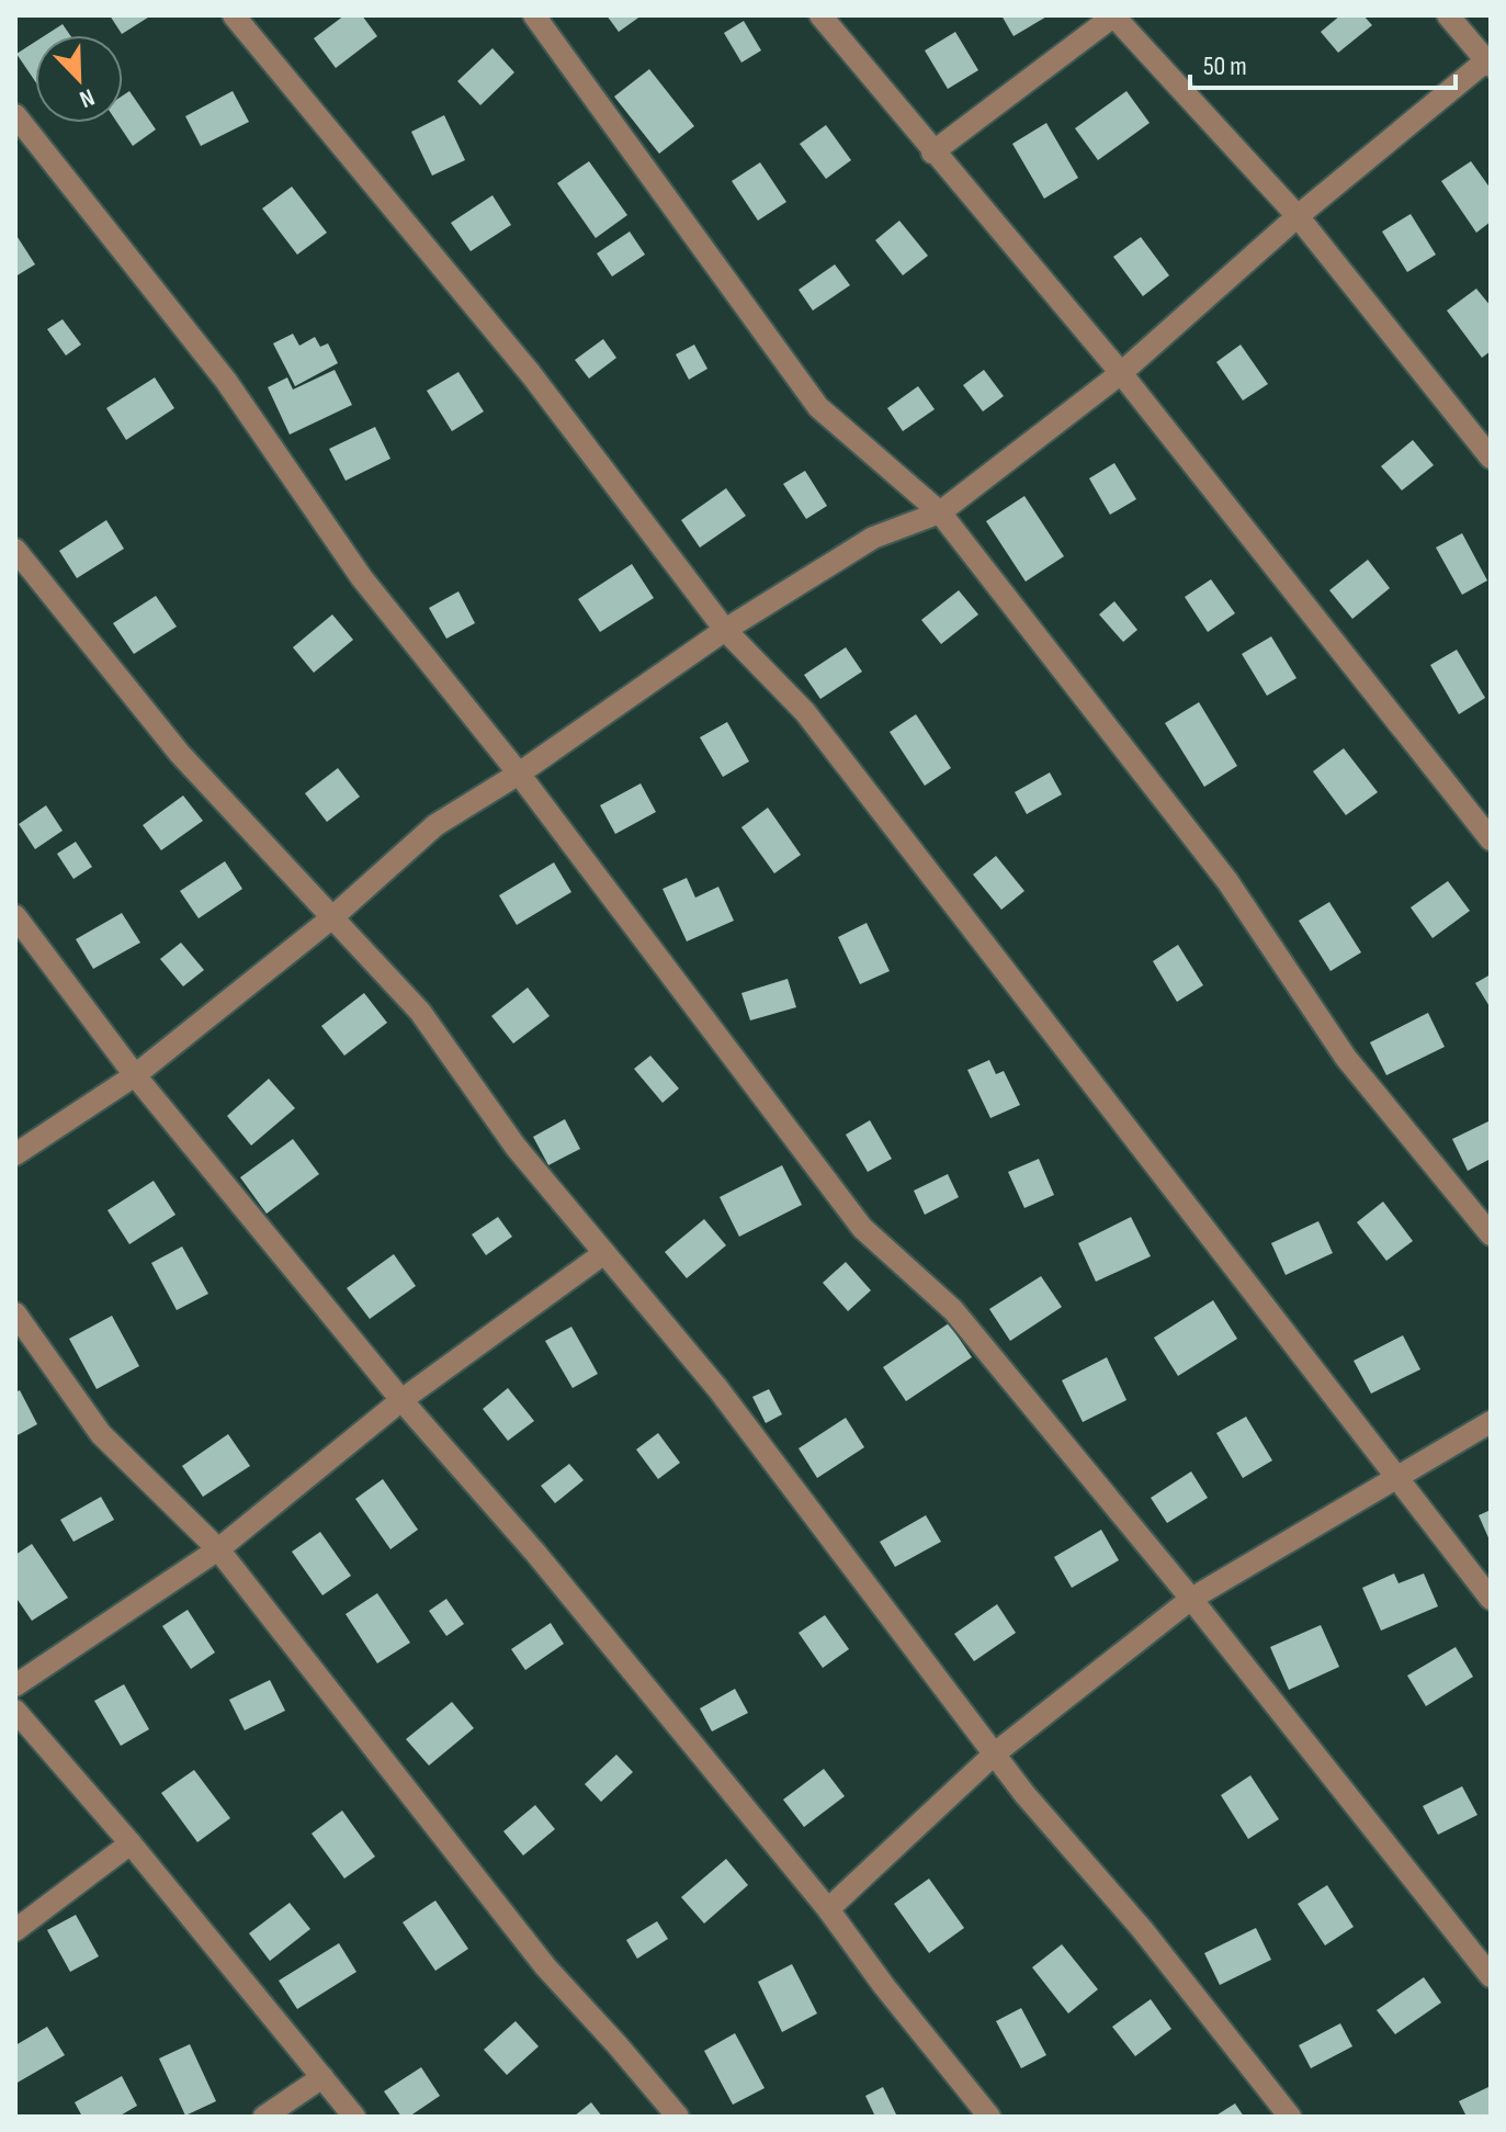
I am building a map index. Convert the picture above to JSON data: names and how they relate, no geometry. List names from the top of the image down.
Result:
{
  "scale_bar": "50 m",
  "north": "bottom right"
}
